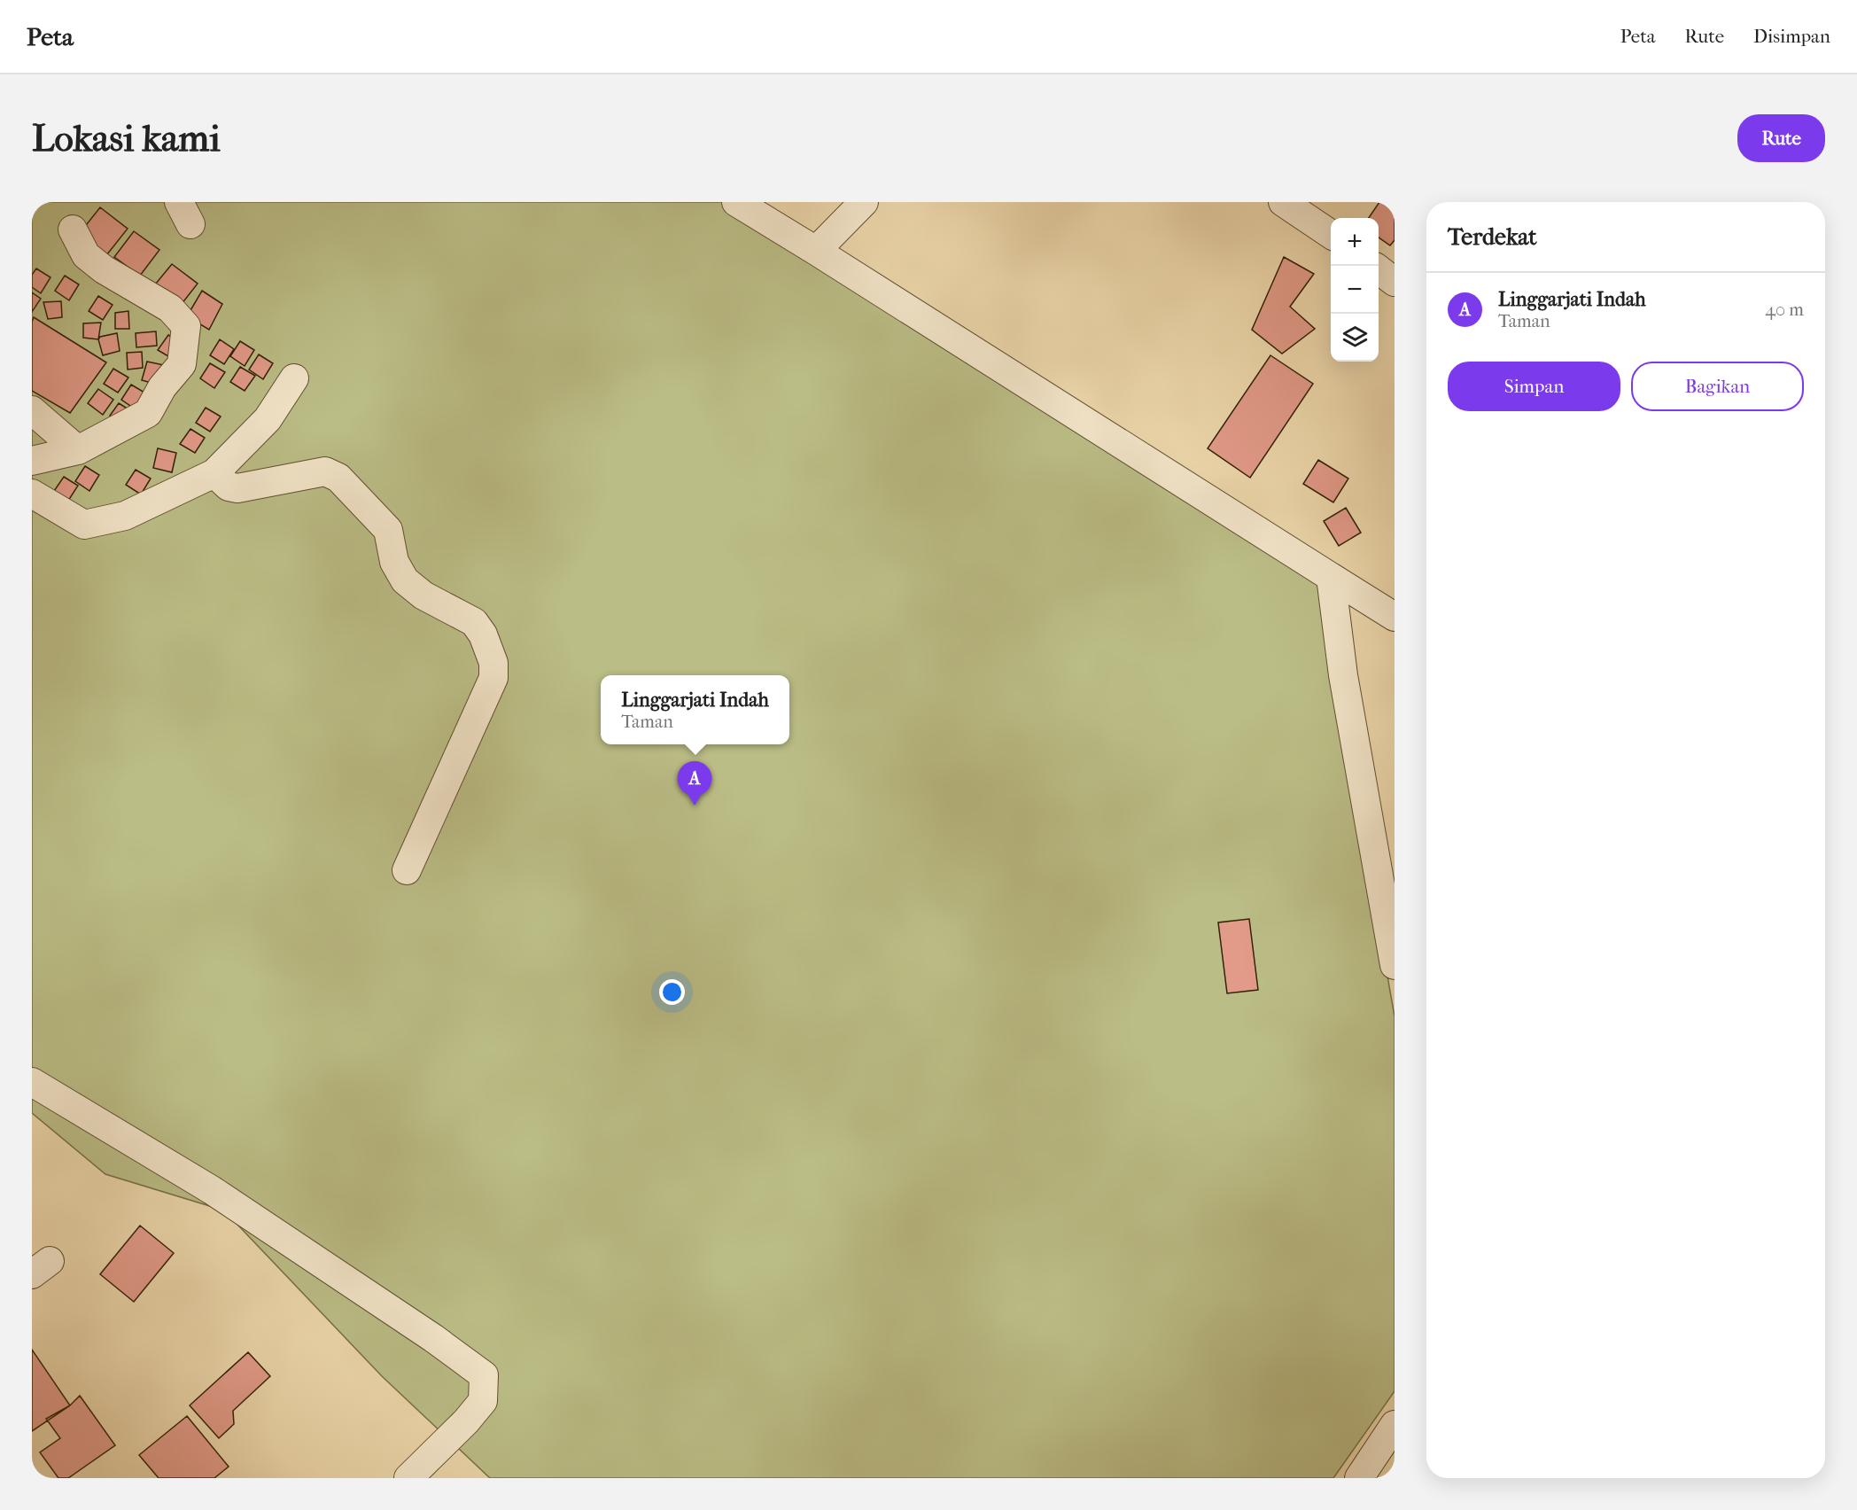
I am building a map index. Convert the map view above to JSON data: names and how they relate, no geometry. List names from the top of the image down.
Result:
{
  "page": {
    "header": "Peta",
    "nav": ["Peta", "Rute", "Disimpan"],
    "buttons": [
      "Rute",
      ["Simpan", "Bagikan"]
    ],
    "title": "Lokasi kami",
    "heading": "Terdekat",
    "map_buttons": ["+", "−"],
    "list": [
      {
        "mark": "A",
        "name": "Linggarjati Indah",
        "note": "Taman",
        "value": "40 m"
      }
    ],
    "popup": ["Linggarjati Indah", "Taman"],
    "pins": "A"
  }
}
